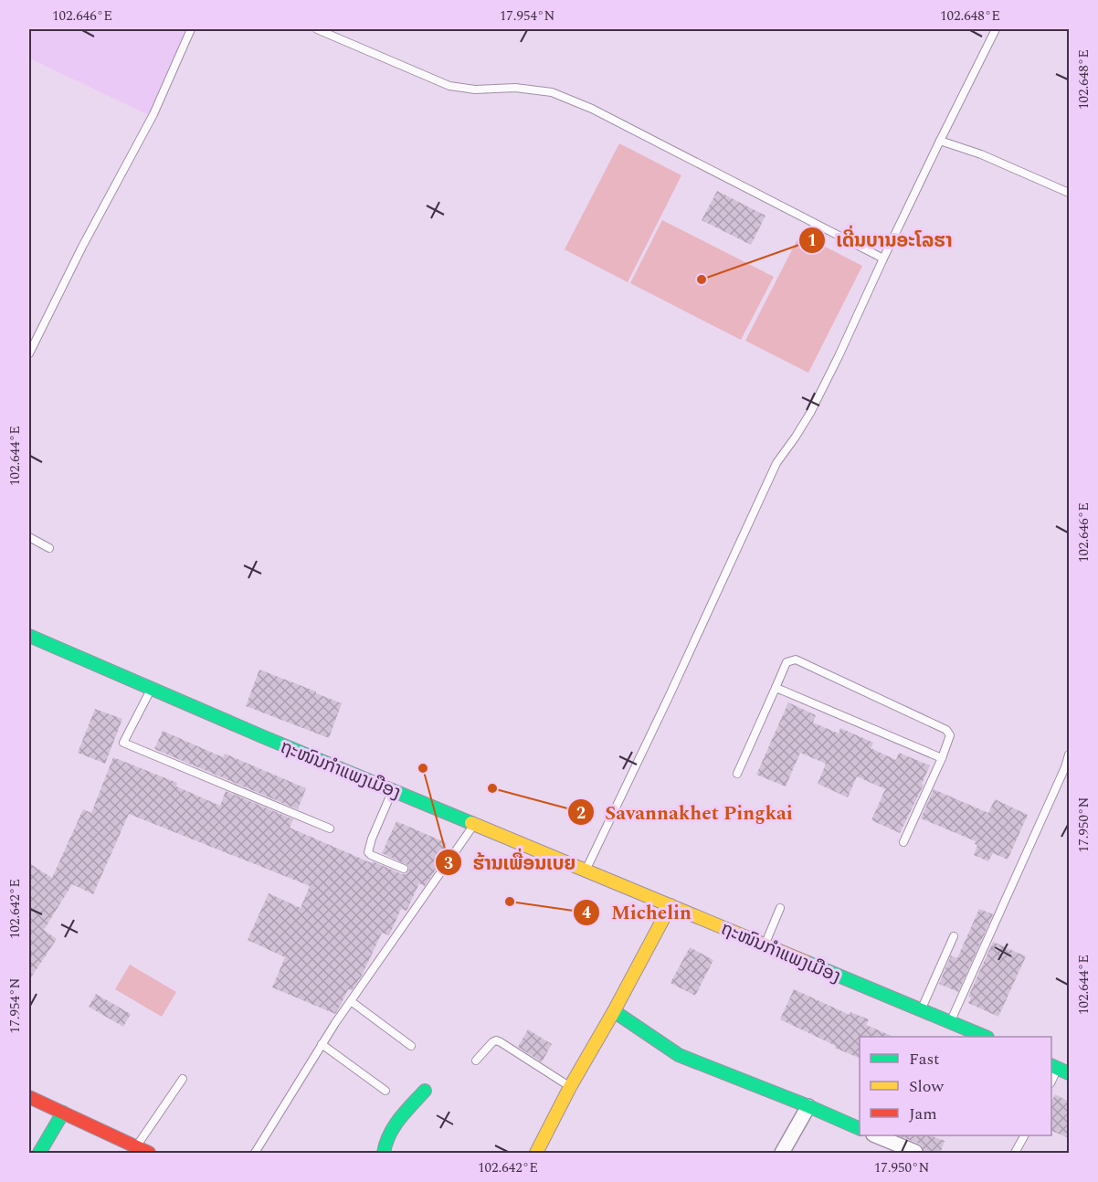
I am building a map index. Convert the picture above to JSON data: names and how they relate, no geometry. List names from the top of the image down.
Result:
{
  "streets": {
    "main road": ["ຖະໜົນກຳແພງເມືອງ"]
  },
  "places": [
    "ເດີ່ນບານອະໂລຮາ",
    "ຮ້ານເພື່ອນເບຍ",
    "Savannakhet Pingkai",
    "Michelin"
  ],
  "legend": ["Fast", "Slow", "Jam"],
  "coordinates": [
    "102.646°E",
    "17.954°N",
    "102.648°E",
    "102.644°E",
    "17.950°N",
    "102.642°E"
  ]
}
